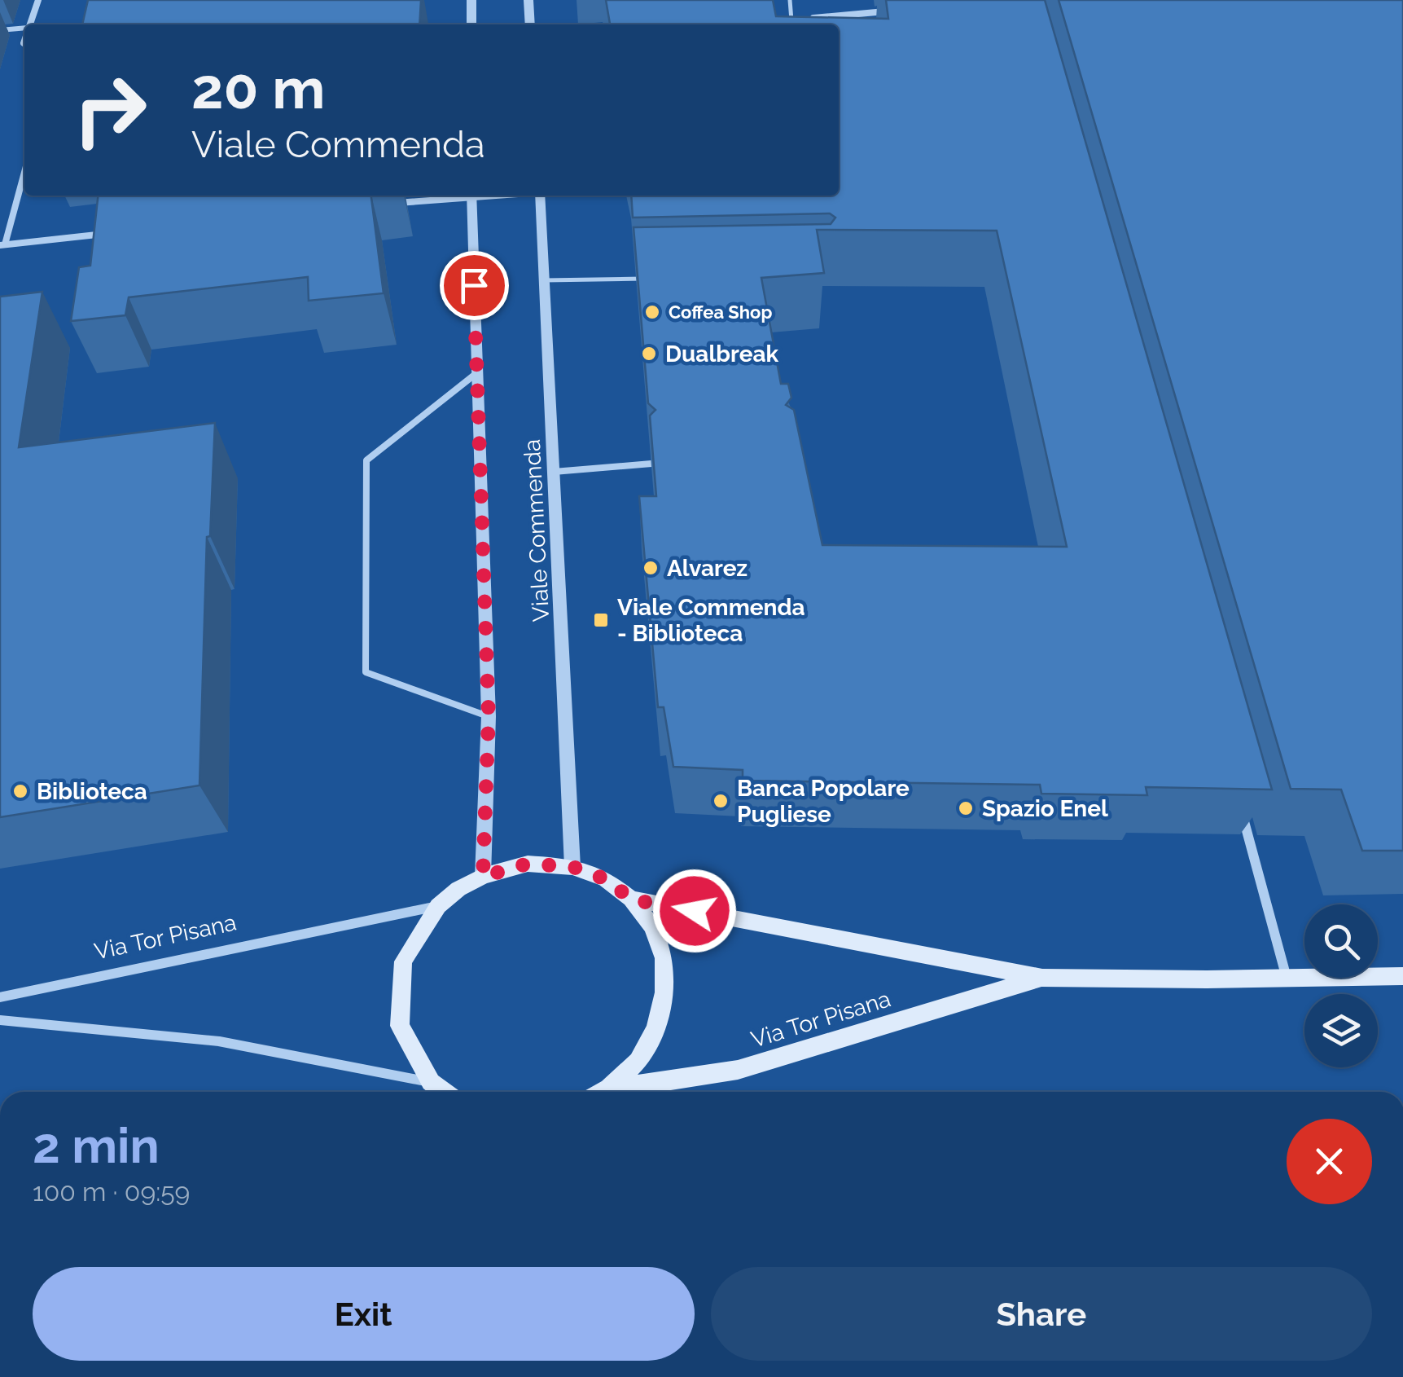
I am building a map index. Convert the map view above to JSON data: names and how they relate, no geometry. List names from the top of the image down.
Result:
{
  "streets": {
    "main road": ["Via Tor Pisana"],
    "street": ["Viale Commenda"]
  },
  "crossings": [
    ["Viale Commenda", "Via Tor Pisana"]
  ],
  "places": {
    "other": [
      "Coffea Shop",
      "Dualbreak",
      "Alvarez",
      "Biblioteca",
      "Banca Popolare Pugliese",
      "Spazio Enel"
    ],
    "transit": ["Viale Commenda - Biblioteca"]
  },
  "page": {
    "turn": ["20 m", "Viale Commenda"],
    "heading": ["2 min", "100 m · 09:59"],
    "buttons": ["Exit", "Share"]
  }
}
